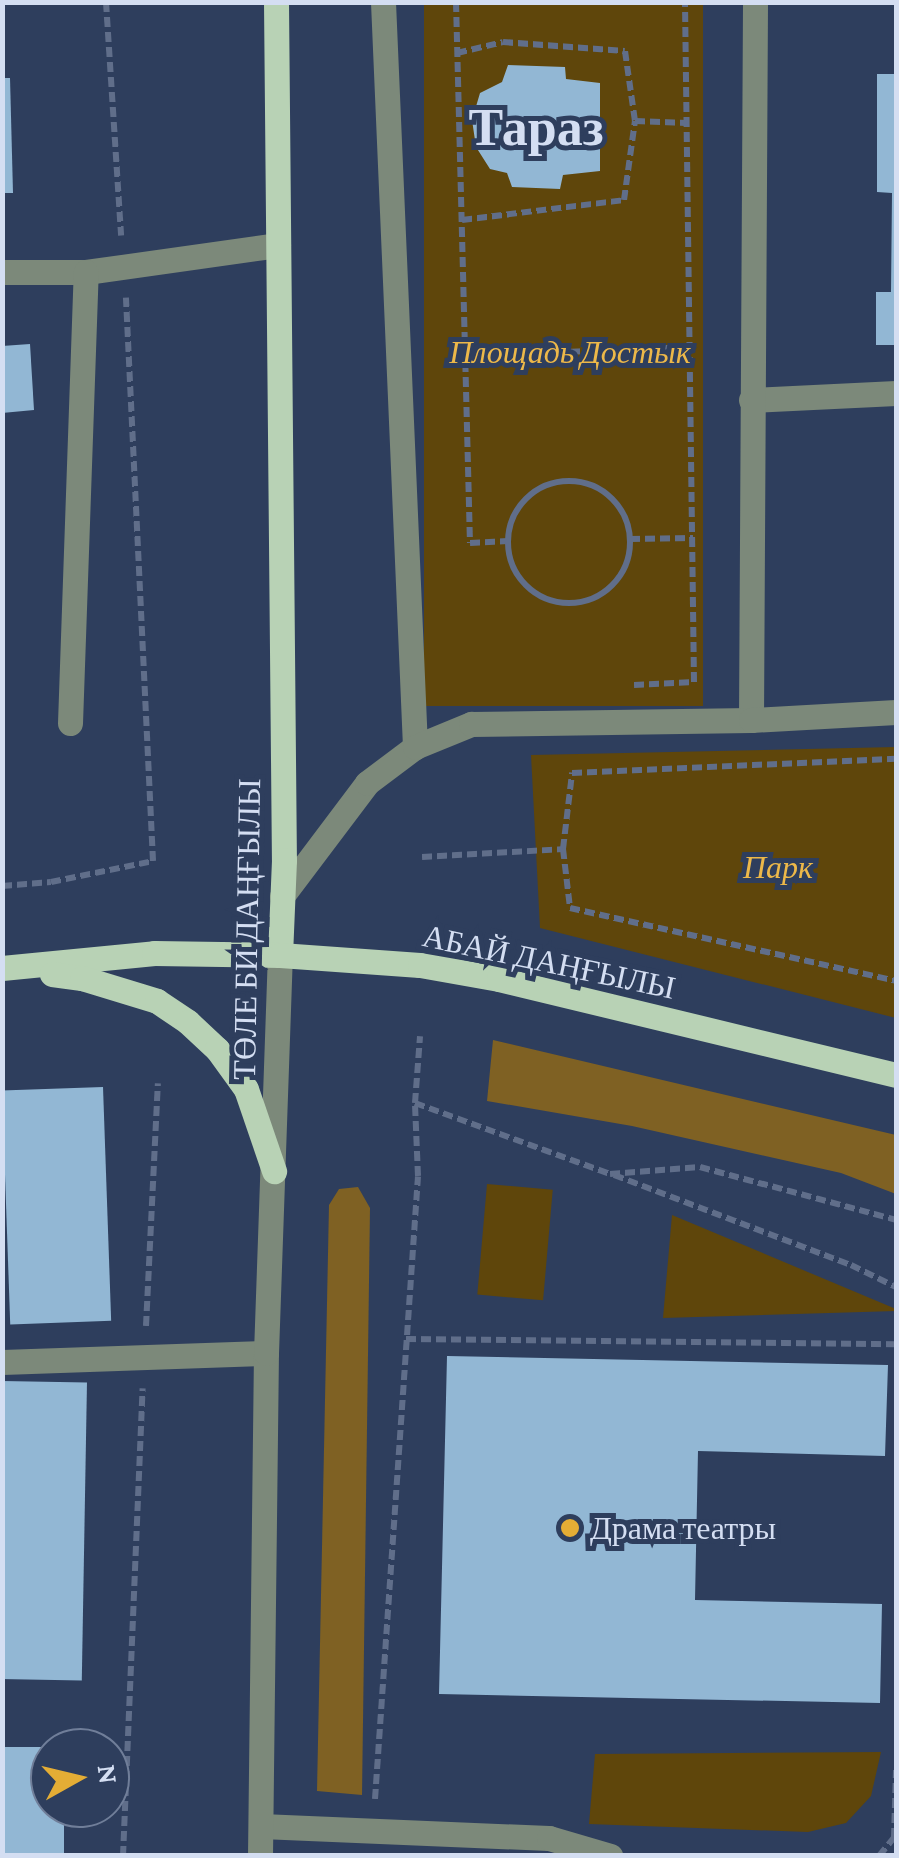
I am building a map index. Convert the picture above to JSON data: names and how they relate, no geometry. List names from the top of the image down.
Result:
{
  "streets": {
    "main road": ["ТӨЛЕ БИ ДАҢҒЫЛЫ", "АБАЙ ДАҢҒЫЛЫ"]
  },
  "crossings": [
    ["ТӨЛЕ БИ ДАҢҒЫЛЫ", "АБАЙ ДАҢҒЫЛЫ"]
  ],
  "districts": ["Тараз"],
  "parks": ["Площадь Достык", "Парк"],
  "places": ["Драма театры"],
  "north": "right"
}
